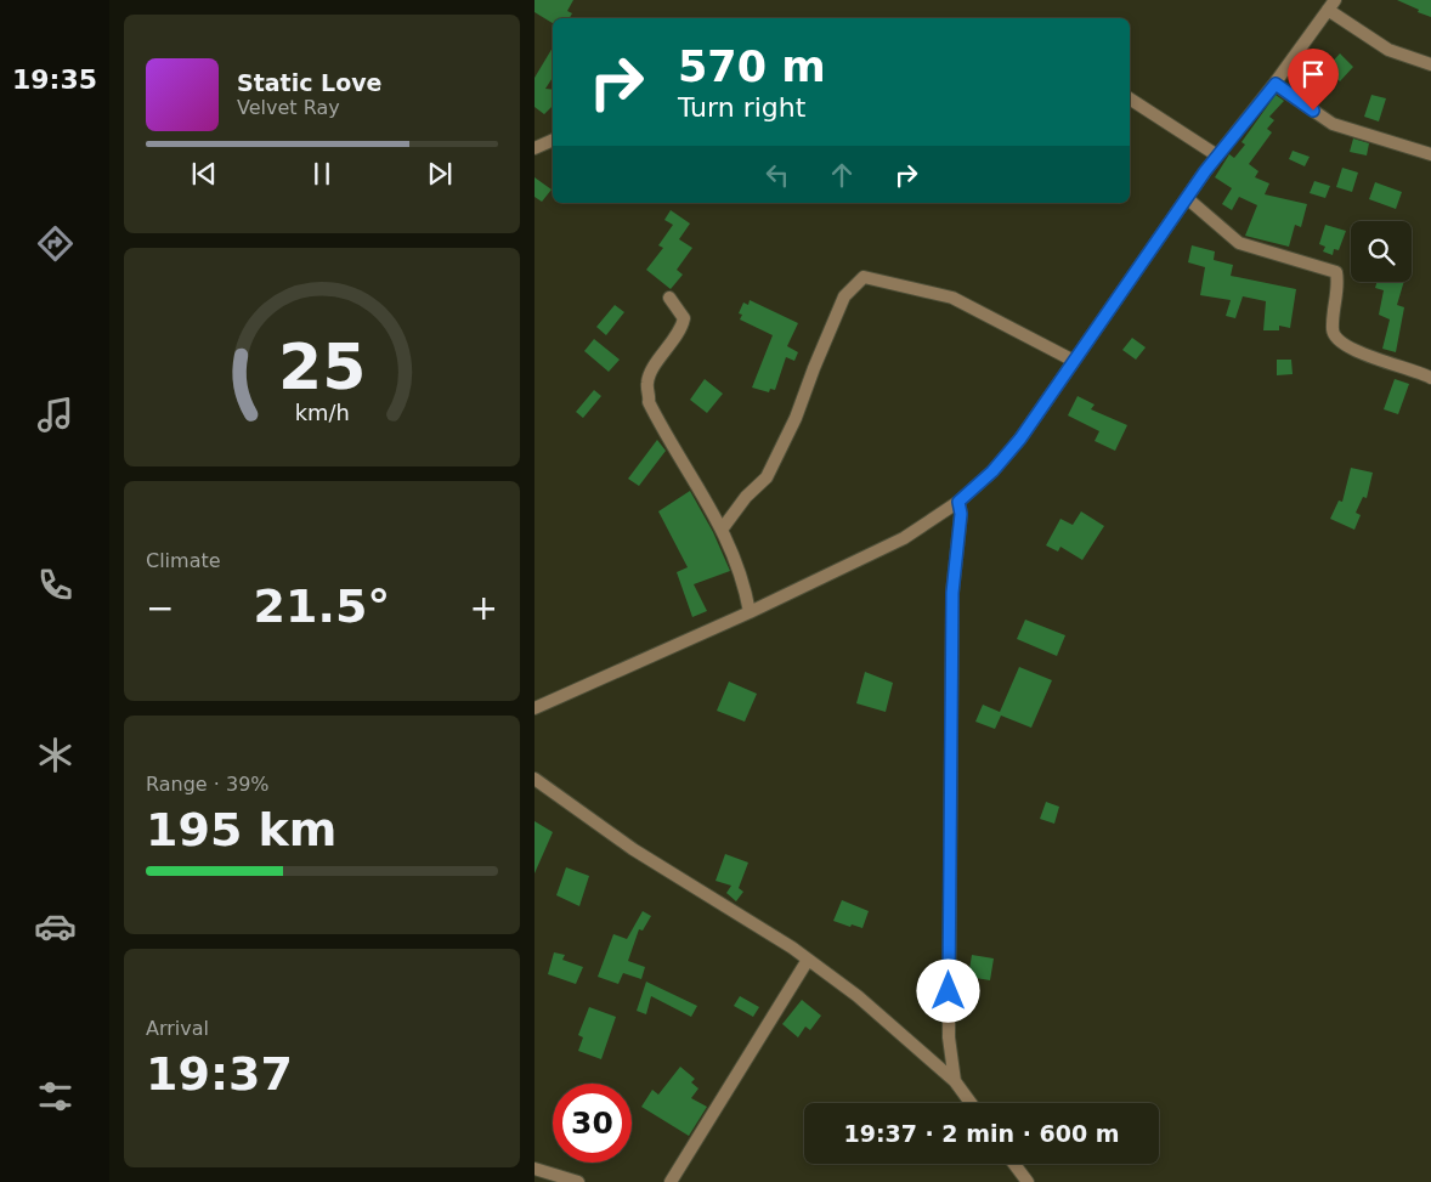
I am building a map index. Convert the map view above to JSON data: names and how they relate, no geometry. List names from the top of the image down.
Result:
{
  "page": {
    "tabs": "19:35",
    "turn": ["570 m", "Turn right"],
    "song": ["Static Love", "Velvet Ray"],
    "tile": [
      "Climate",
      ["Range · 39%", "195 km"],
      ["Arrival", "19:37"]
    ],
    "heat": ["−", "21.5°", "+"],
    "limit": "30",
    "trip": "19:37 · 2 min · 600 m",
    "gauge": ["25", "km/h"]
  }
}
